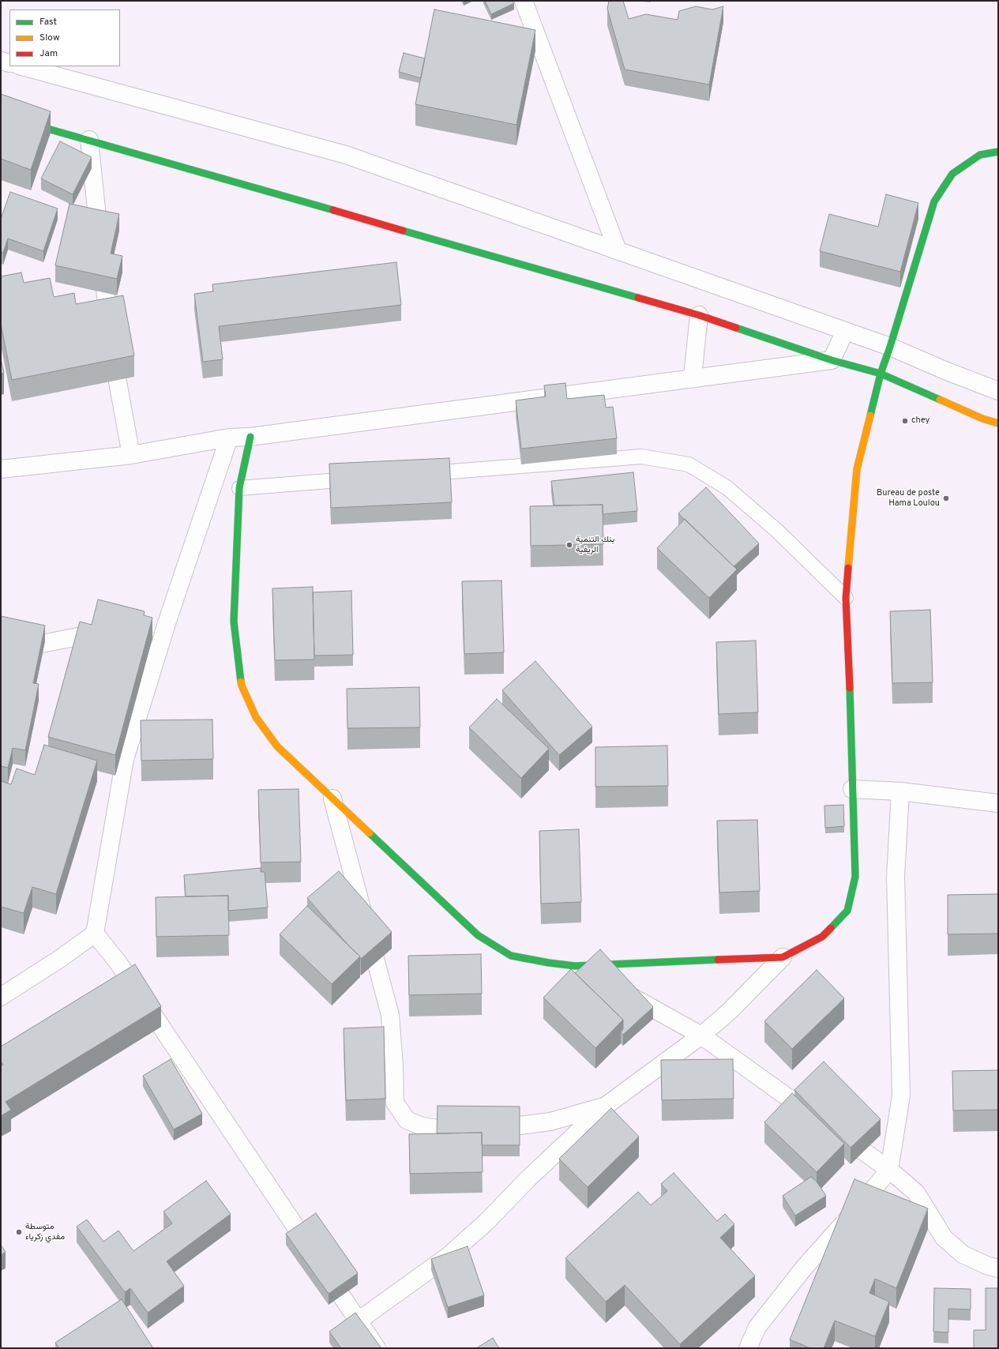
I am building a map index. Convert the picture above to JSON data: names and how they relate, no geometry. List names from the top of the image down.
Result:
{
  "places": [
    "chey",
    "Bureau de poste Hama Loulou",
    "بنك التنمية الريفية",
    "متوسطة مفدي زكرياء"
  ],
  "legend": ["Fast", "Slow", "Jam"]
}
